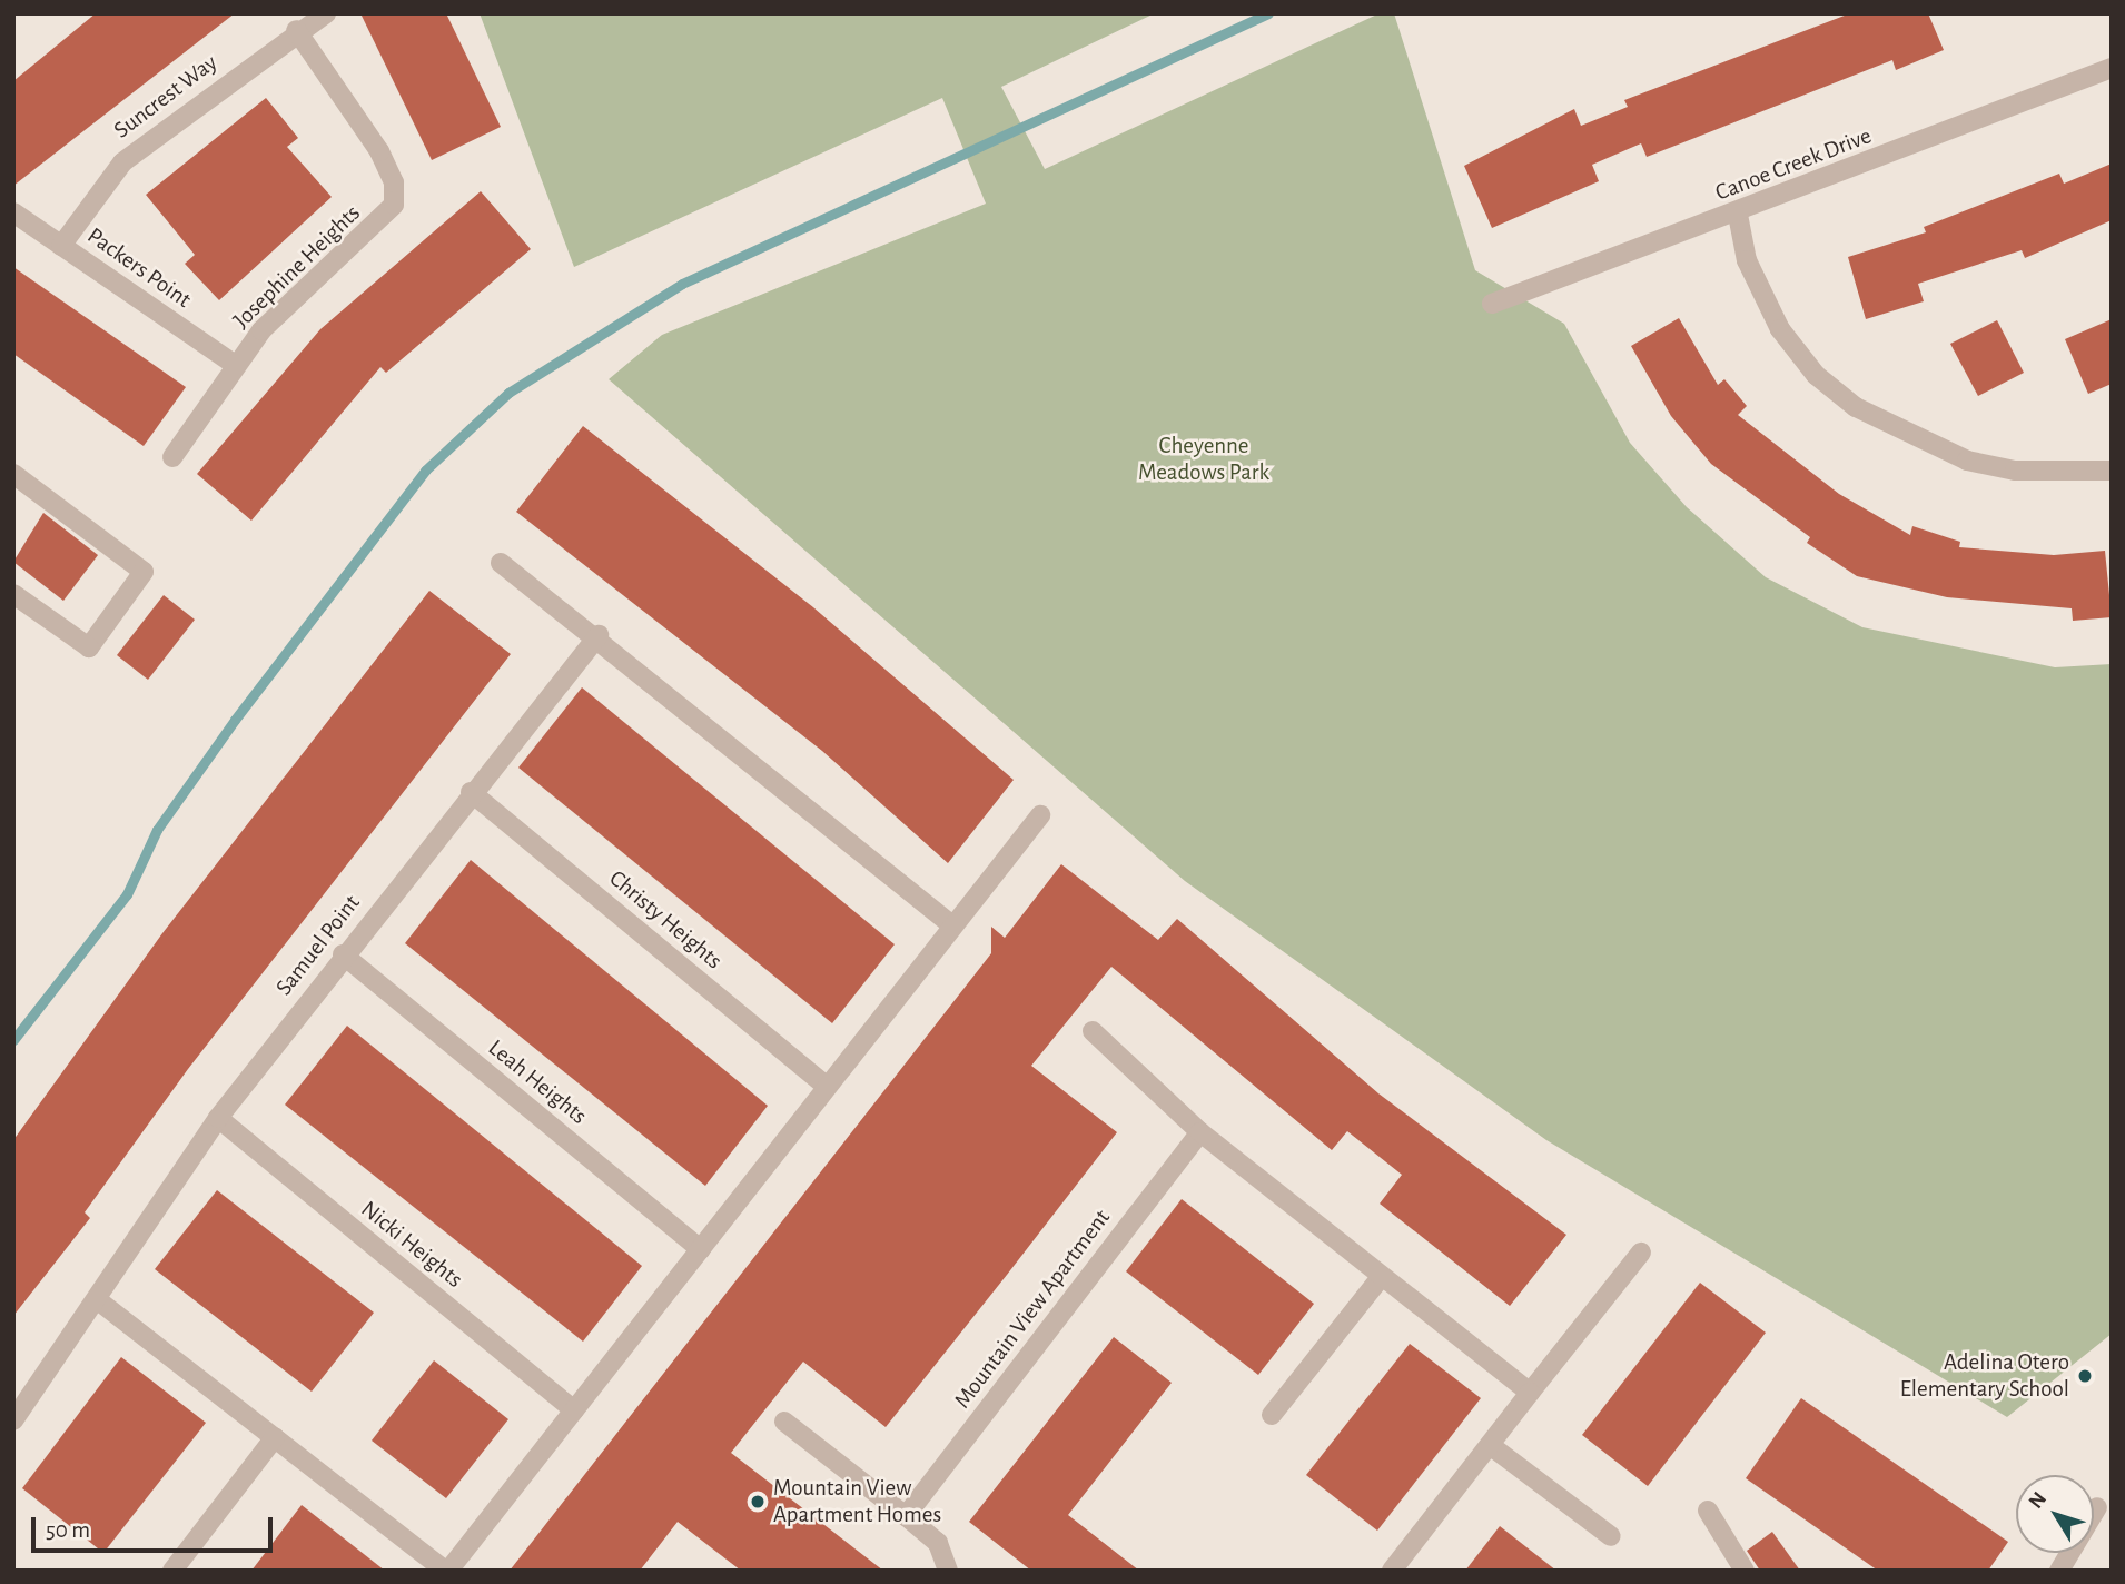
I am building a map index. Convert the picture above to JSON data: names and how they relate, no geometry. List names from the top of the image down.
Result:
{
  "streets": {
    "street": [
      "Suncrest Way",
      "Canoe Creek Drive",
      "Josephine Heights",
      "Packers Point",
      "Christy Heights",
      "Samuel Point",
      "Leah Heights",
      "Nicki Heights",
      "Mountain View Apartment"
    ]
  },
  "crossings": [
    ["Suncrest Way", "Josephine Heights"],
    ["Suncrest Way", "Packers Point"],
    ["Josephine Heights", "Packers Point"],
    ["Christy Heights", "Samuel Point"],
    ["Samuel Point", "Leah Heights"],
    ["Samuel Point", "Nicki Heights"]
  ],
  "parks": ["Cheyenne Meadows Park"],
  "places": ["Adelina Otero Elementary School", "Mountain View Apartment Homes"],
  "scale_bar": "50 m",
  "north": "top left"
}
